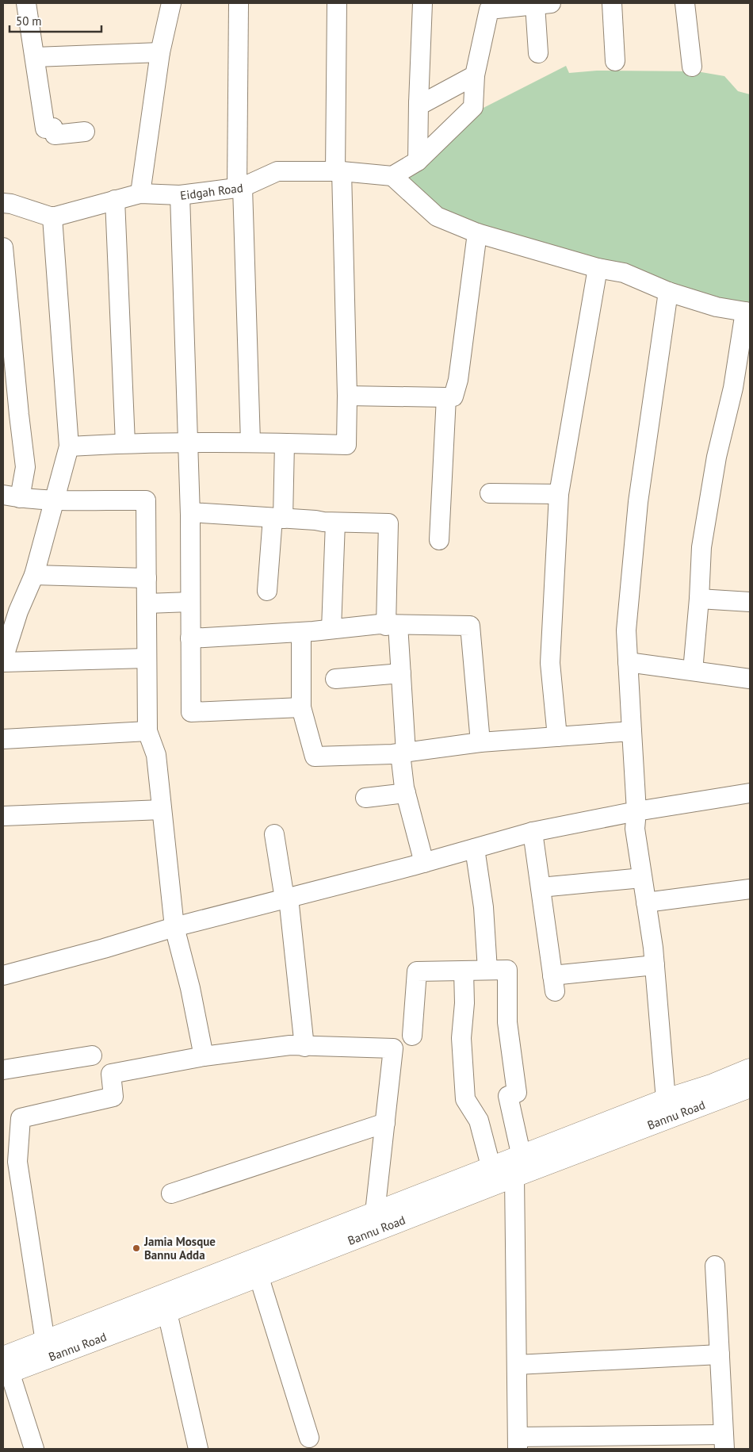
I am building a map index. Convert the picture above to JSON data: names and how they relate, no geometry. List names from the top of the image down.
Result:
{
  "streets": {
    "highway": ["Bannu Road"],
    "street": ["Eidgah Road"]
  },
  "places": ["Jamia Mosque Bannu Adda"],
  "scale_bar": "50 m"
}
